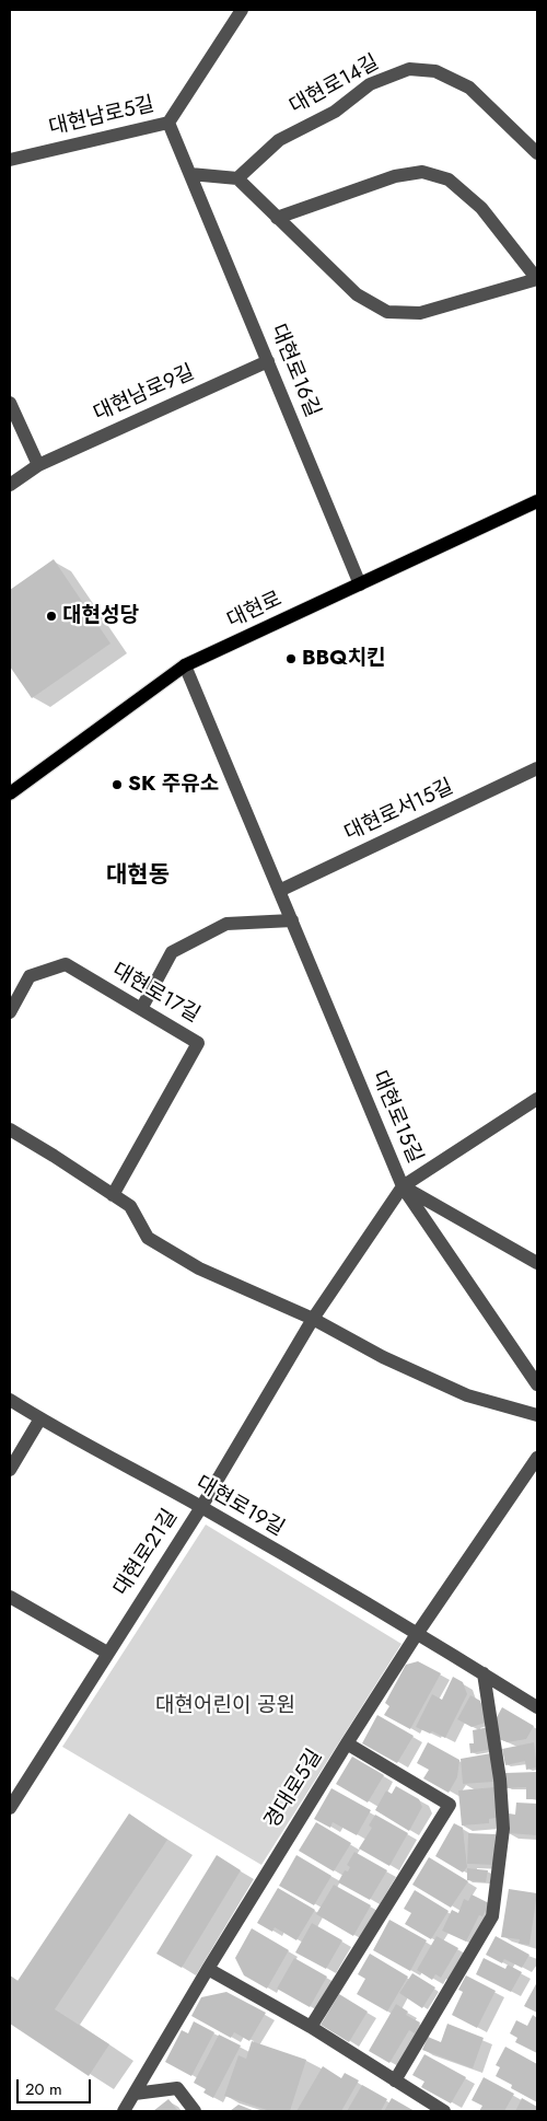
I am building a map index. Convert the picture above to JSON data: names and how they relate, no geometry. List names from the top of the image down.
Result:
{
  "streets": {
    "main road": ["대현로"],
    "street": [
      "대현로14길",
      "대현남로5길",
      "대현로16길",
      "대현남로9길",
      "대현로서15길",
      "대현로17길",
      "대현로15길",
      "대현로19길",
      "대현로21길",
      "경대로5길"
    ]
  },
  "crossings": [
    ["대현남로5길", "대현로16길"],
    ["대현로16길", "대현남로9길"],
    ["대현로16길", "대현로"],
    ["대현로", "대현로15길"],
    ["대현로서15길", "대현로15길"],
    ["대현로15길", "대현로21길"],
    ["대현로19길", "대현로21길"],
    ["대현로19길", "경대로5길"]
  ],
  "districts": ["대현동"],
  "parks": ["대현어린이 공원"],
  "places": ["대현성당", "BBQ치킨", "SK 주유소"],
  "scale_bar": "20 m"
}
